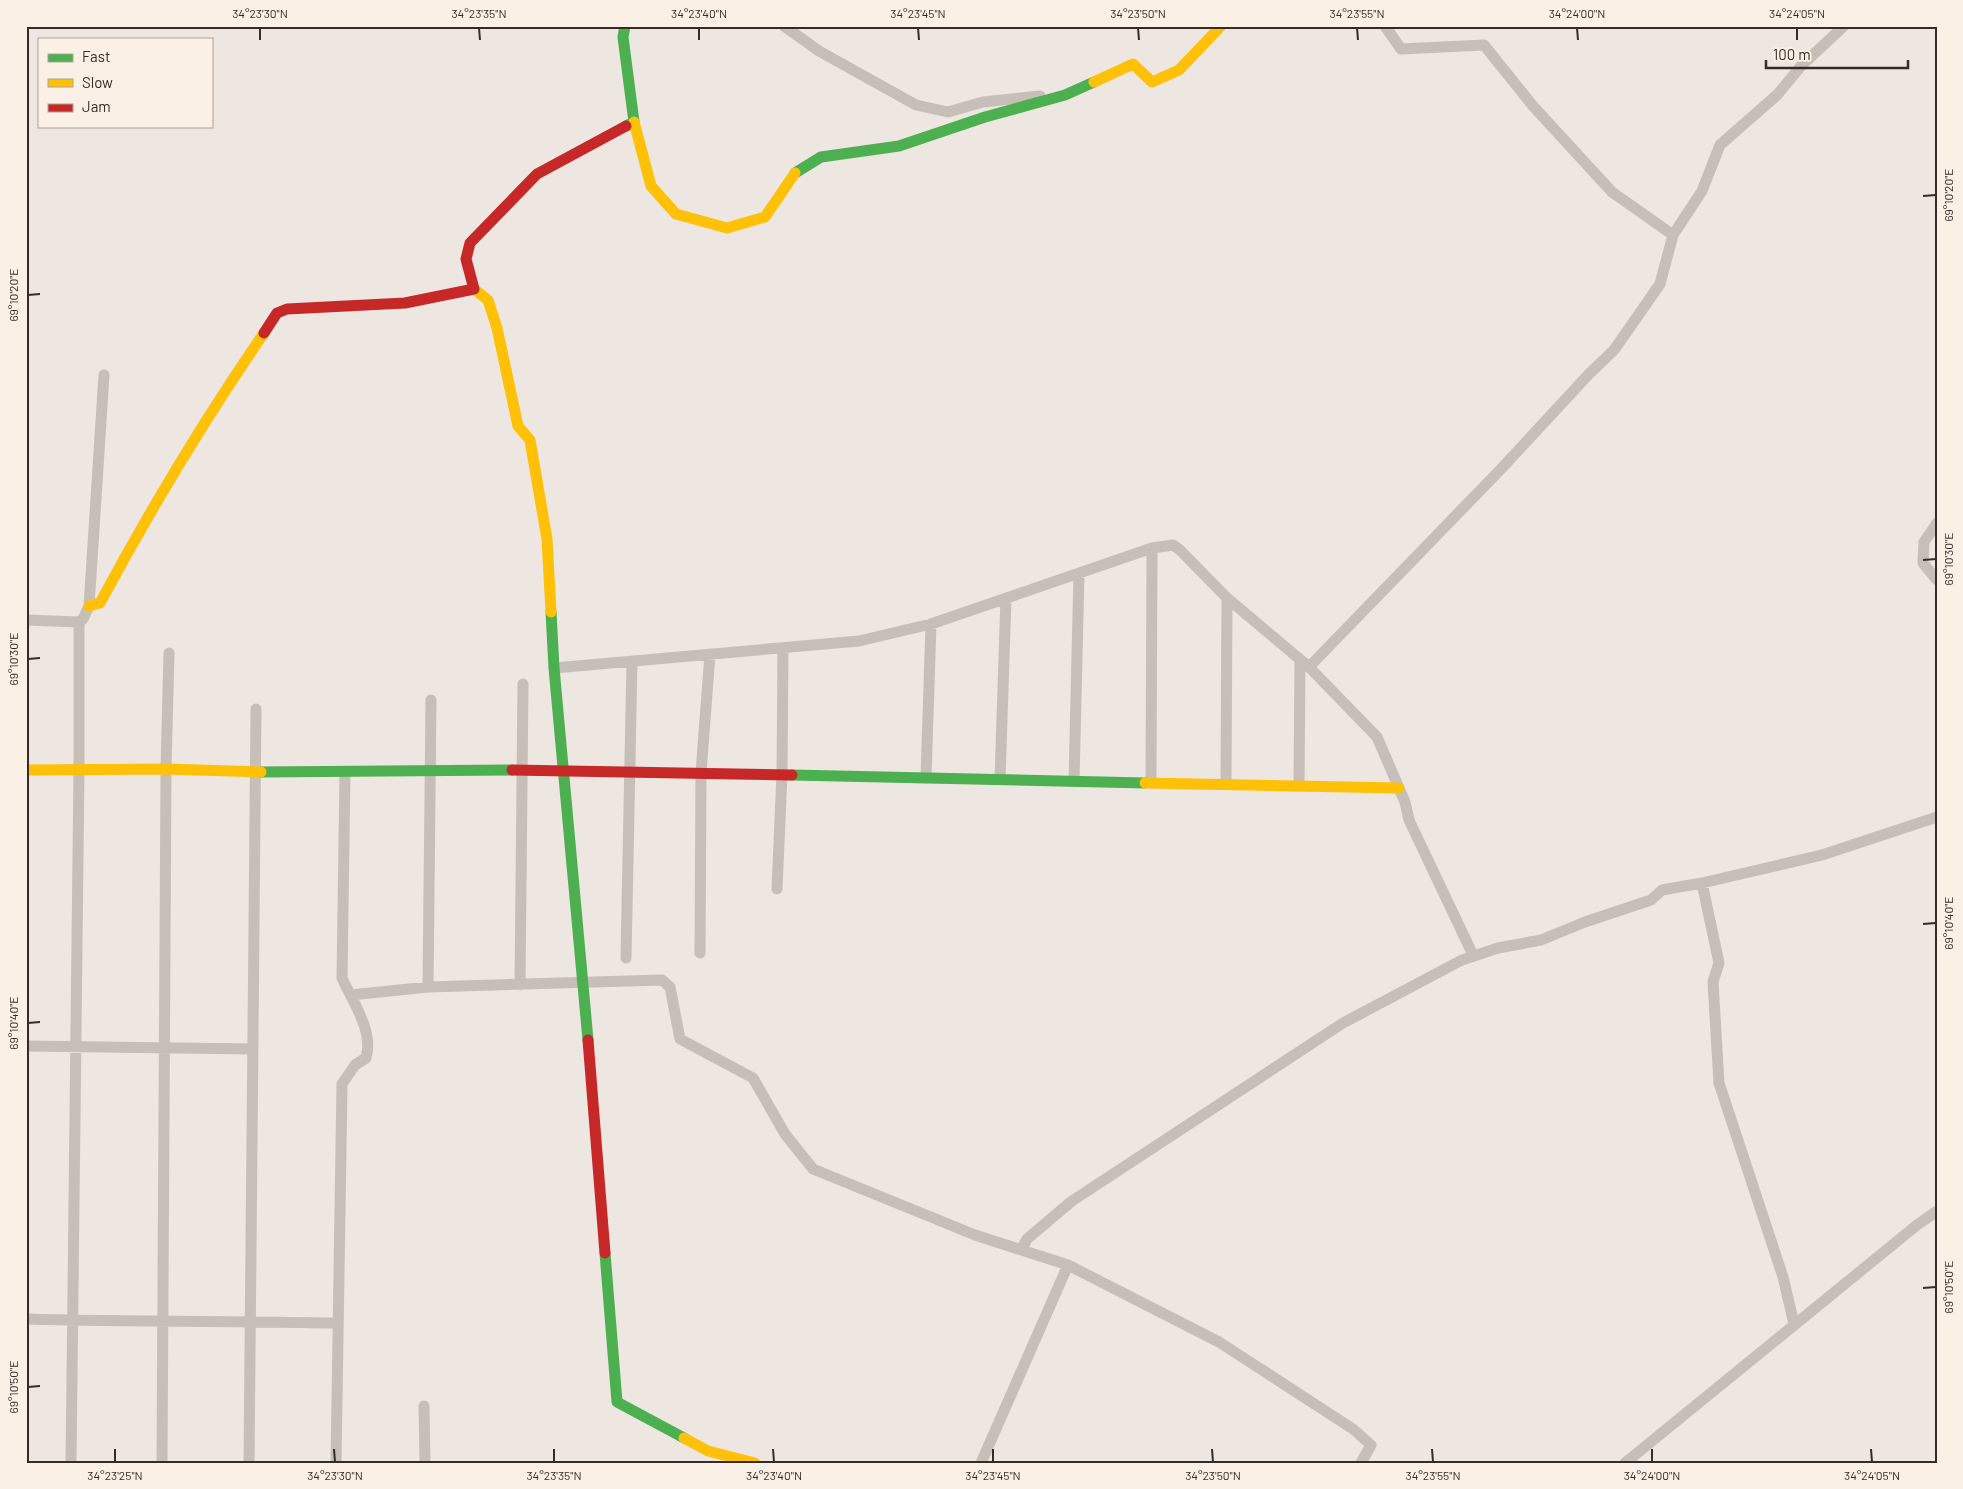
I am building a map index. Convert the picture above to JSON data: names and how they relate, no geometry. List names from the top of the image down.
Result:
{
  "legend": ["Fast", "Slow", "Jam"],
  "scale_bar": "100 m",
  "coordinates": [
    "34°23'30\"N",
    "34°23'35\"N",
    "34°23'40\"N",
    "34°23'45\"N",
    "34°23'50\"N",
    "34°23'55\"N",
    "34°24'00\"N",
    "34°24'05\"N",
    "69°10'20\"E",
    "69°10'30\"E",
    "69°10'40\"E",
    "69°10'50\"E",
    "34°23'25\"N"
  ]
}
